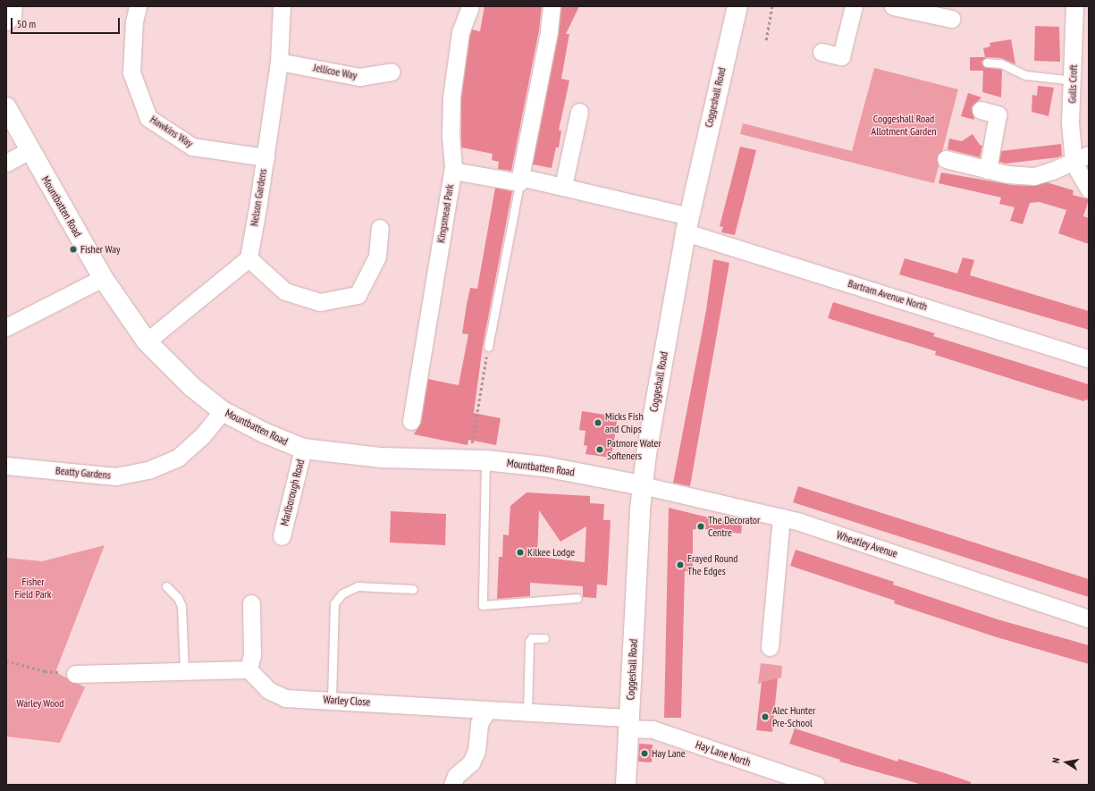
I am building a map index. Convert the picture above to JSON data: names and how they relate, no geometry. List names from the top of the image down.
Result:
{
  "streets": {
    "street": [
      "Jellicoe Way",
      "Gulls Croft",
      "Coggeshall Road",
      "Hawkins Way",
      "Nelson Gardens",
      "Mountbatten Road",
      "Kingsmead Park",
      "Bartram Avenue North",
      "Beatty Gardens",
      "Marlborough Road",
      "Wheatley Avenue",
      "Warley Close",
      "Hay Lane North"
    ]
  },
  "crossings": [
    ["Jellicoe Way", "Nelson Gardens"],
    ["Coggeshall Road", "Mountbatten Road"],
    ["Coggeshall Road", "Bartram Avenue North"],
    ["Coggeshall Road", "Wheatley Avenue"],
    ["Coggeshall Road", "Warley Close"],
    ["Coggeshall Road", "Hay Lane North"],
    ["Hawkins Way", "Nelson Gardens"],
    ["Mountbatten Road", "Beatty Gardens"],
    ["Mountbatten Road", "Marlborough Road"],
    ["Mountbatten Road", "Wheatley Avenue"],
    ["Warley Close", "Hay Lane North"]
  ],
  "parks": ["Coggeshall Road Allotment Garden", "Fisher Field Park", "Warley Wood"],
  "places": [
    "Fisher Way",
    "Micks Fish and Chips",
    "Patmore Water Softeners",
    "The Decorator Centre",
    "Kilkee Lodge",
    "Frayed Round The Edges",
    "Alec Hunter Pre-School",
    "Hay Lane"
  ],
  "scale_bar": "50 m",
  "north": "left"
}
